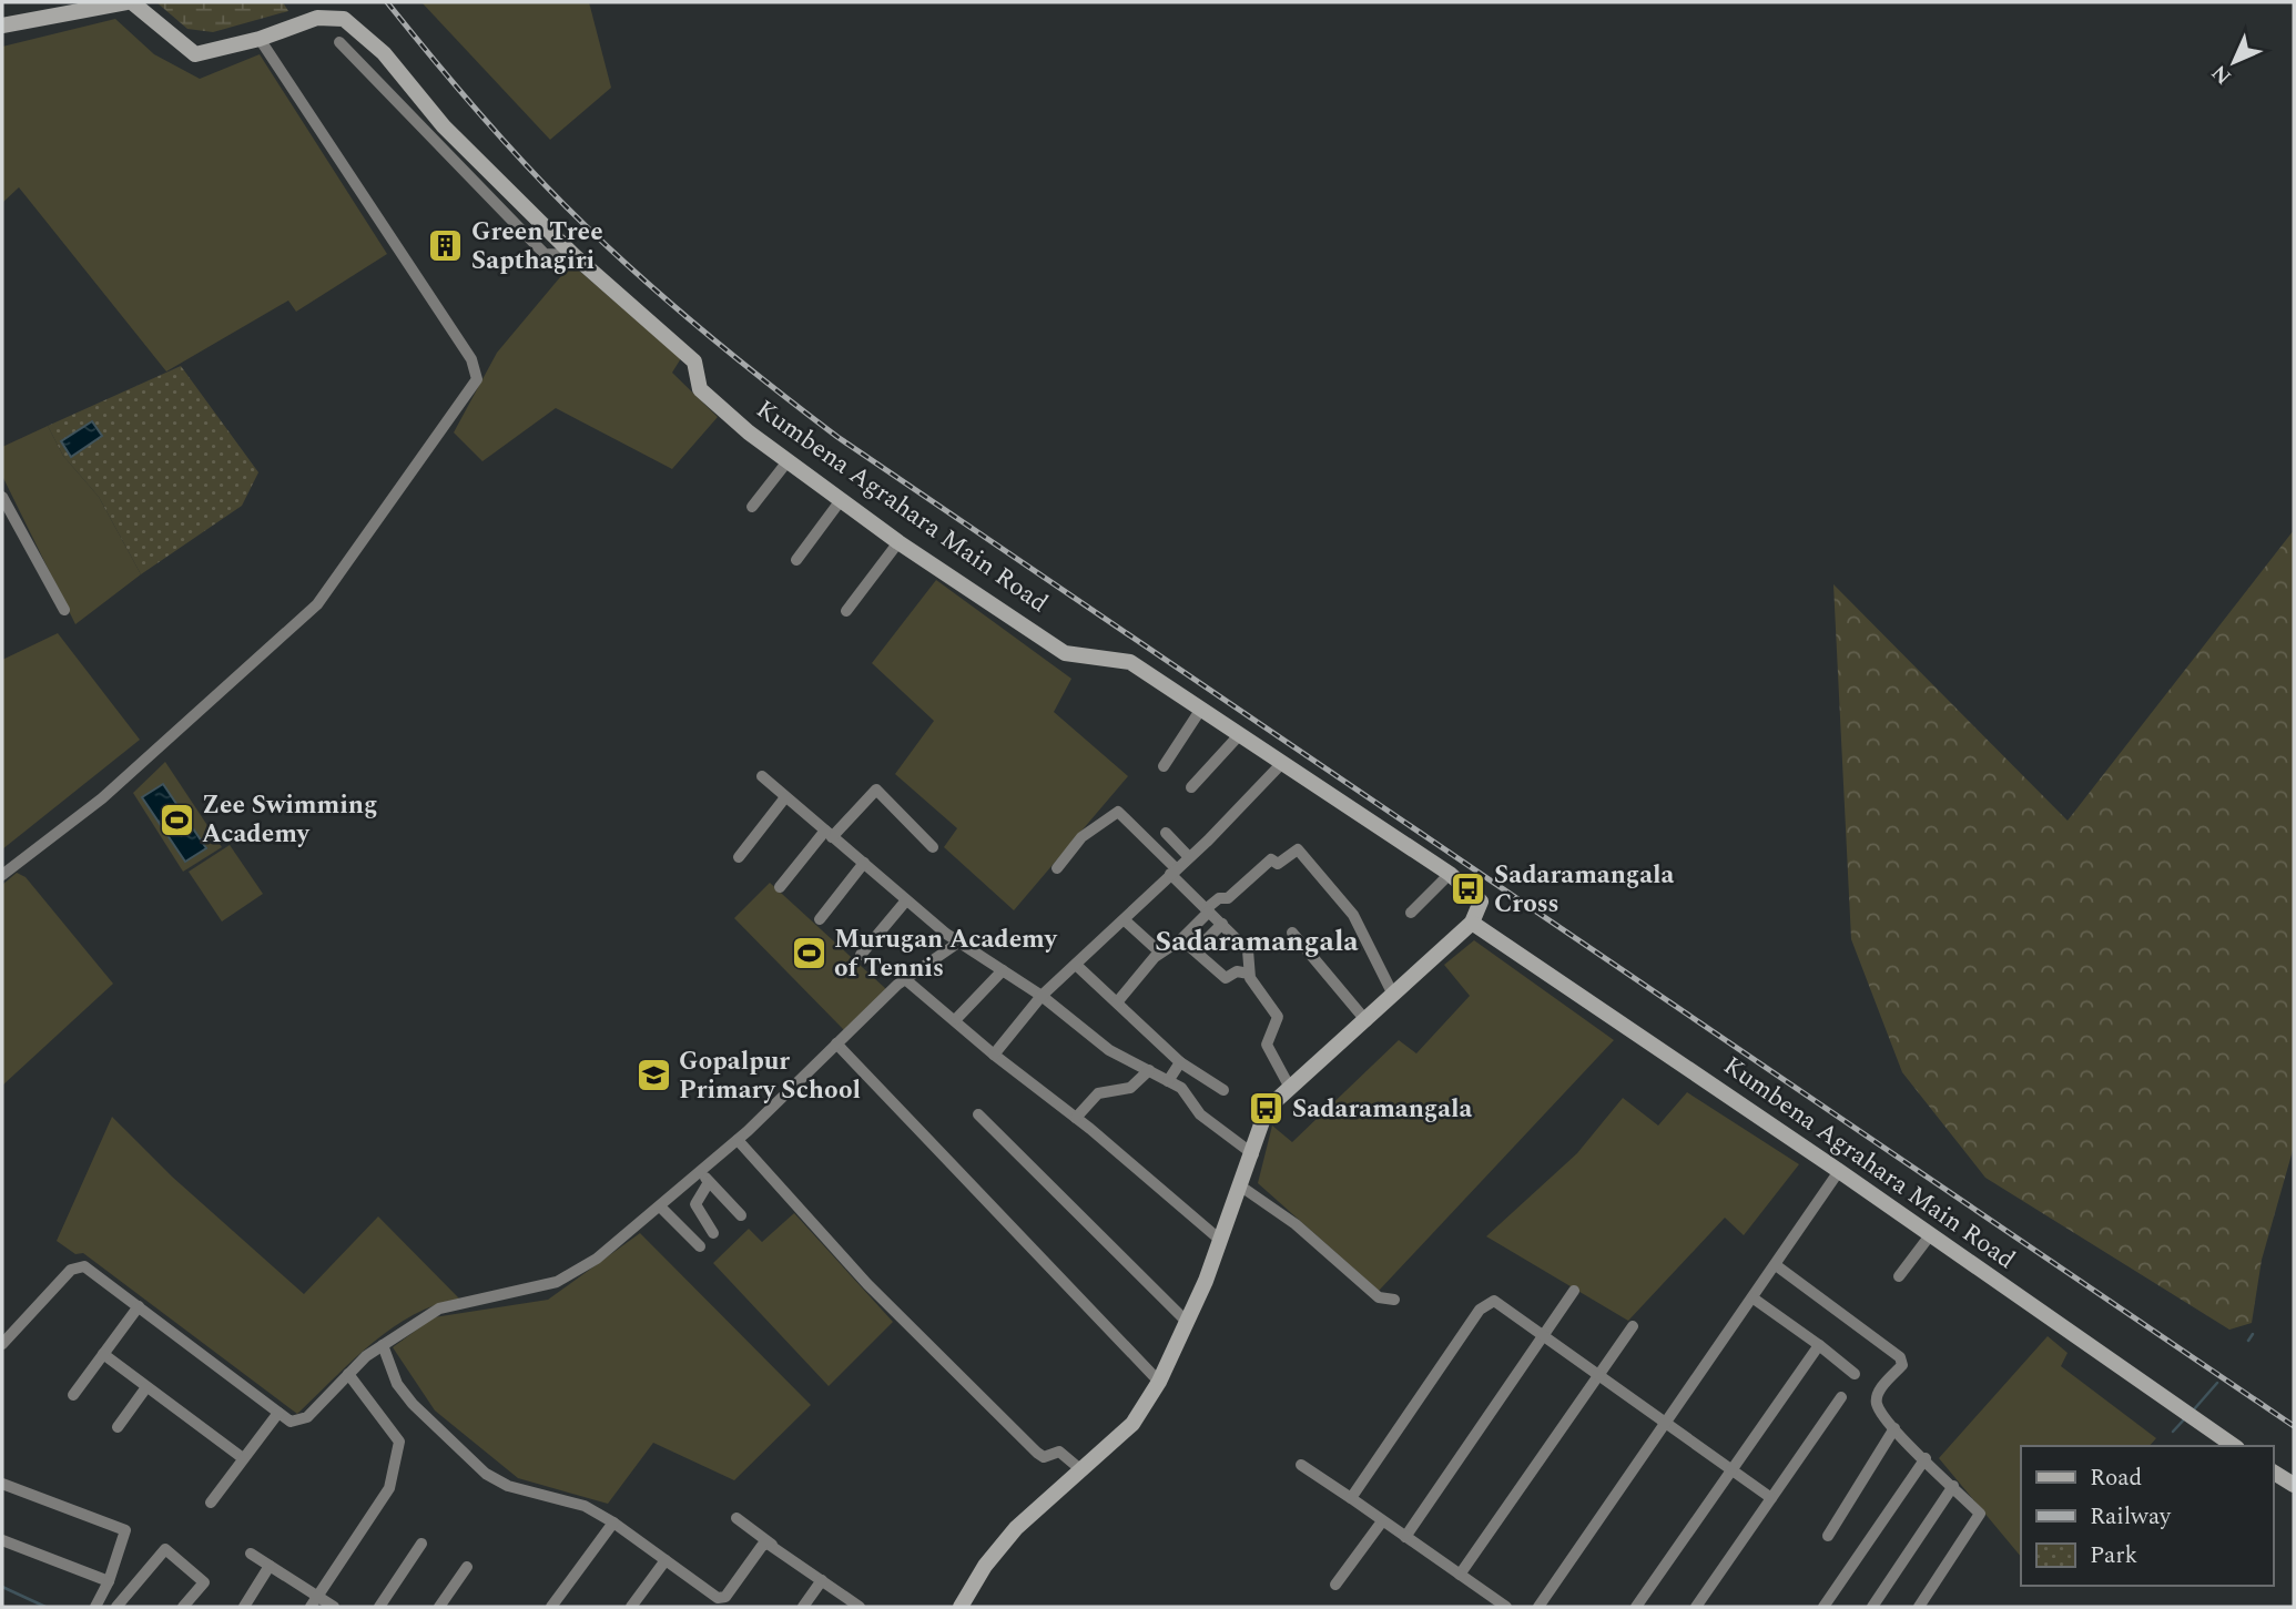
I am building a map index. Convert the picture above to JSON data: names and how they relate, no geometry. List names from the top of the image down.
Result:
{
  "streets": {
    "street": ["Kumbena Agrahara Main Road"]
  },
  "districts": ["Sadaramangala"],
  "places": {
    "building": ["Green Tree Sapthagiri"],
    "sports": ["Zee Swimming Academy", "Murugan Academy of Tennis"],
    "bus stop": ["Sadaramangala Cross", "Sadaramangala"],
    "school or university": ["Gopalpur Primary School"]
  },
  "legend": ["Road", "Railway", "Park"],
  "north": "bottom left"
}
